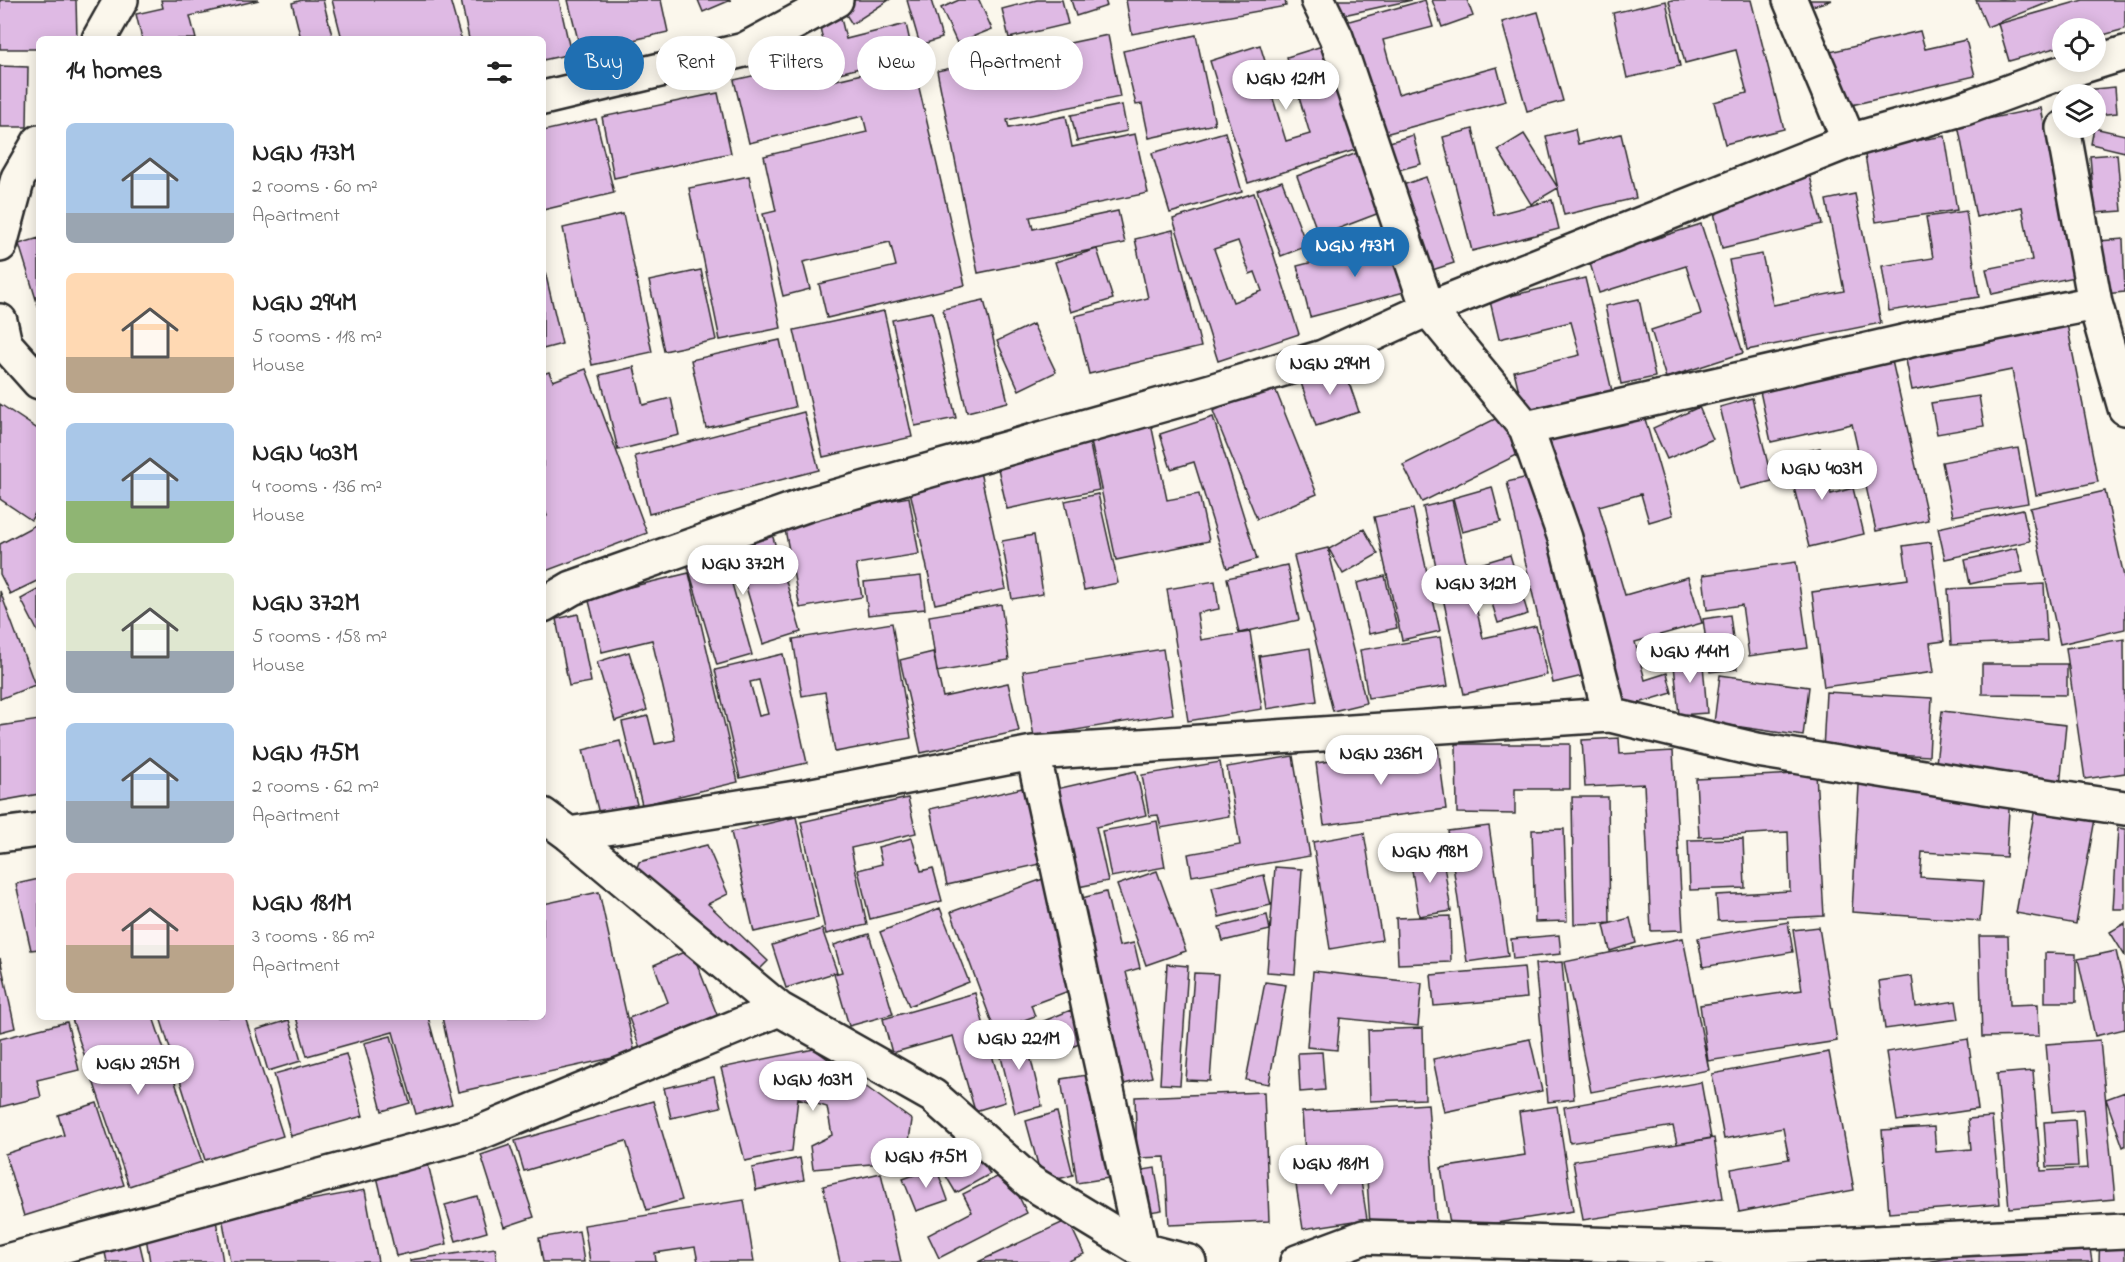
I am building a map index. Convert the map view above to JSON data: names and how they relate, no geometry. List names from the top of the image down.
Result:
{
  "page": {
    "chip": [
      "Buy",
      "Rent",
      "Filters",
      "New",
      "Apartment"
    ],
    "heading": "14 homes",
    "price": [
      "NGN 121M",
      "NGN 173M",
      "NGN 294M",
      "NGN 403M",
      "NGN 372M",
      "NGN 312M",
      "NGN 144M",
      "NGN 236M",
      "NGN 198M",
      "NGN 221M",
      "NGN 295M",
      "NGN 103M",
      "NGN 175M",
      "NGN 181M"
    ],
    "list": [
      {
        "name": "NGN 173M",
        "note": "2 rooms · 60 m² · Apartment"
      },
      {
        "name": "NGN 294M",
        "note": "5 rooms · 118 m² · House"
      },
      {
        "name": "NGN 403M",
        "note": "4 rooms · 136 m² · House"
      },
      {
        "name": "NGN 372M",
        "note": "5 rooms · 158 m² · House"
      },
      {
        "name": "NGN 175M",
        "note": "2 rooms · 62 m² · Apartment"
      },
      {
        "name": "NGN 181M",
        "note": "3 rooms · 86 m² · Apartment"
      }
    ]
  }
}
